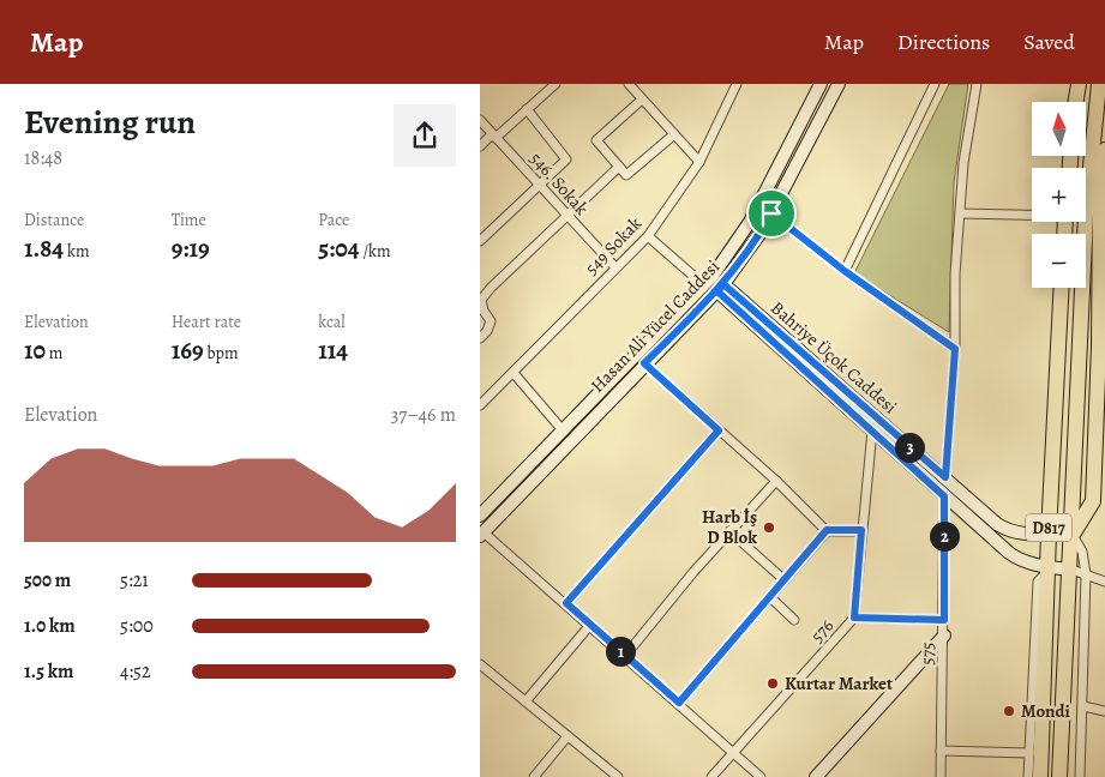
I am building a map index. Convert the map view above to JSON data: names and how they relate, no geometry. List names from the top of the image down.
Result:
{
  "streets": {
    "highway": ["D817"],
    "street": [
      "546. Sokak",
      "549 Sokak",
      "Hasan Ali Yücel Caddesi",
      "Bahriye Üçok Caddesi",
      "576",
      "575"
    ]
  },
  "crossings": [
    ["546. Sokak", "549 Sokak"],
    ["Hasan Ali Yücel Caddesi", "Bahriye Üçok Caddesi"],
    ["Bahriye Üçok Caddesi", "D817"],
    ["Bahriye Üçok Caddesi", "576"],
    ["Bahriye Üçok Caddesi", "575"]
  ],
  "places": ["Harb İş D Blok", "Kurtar Market", "Mondi"],
  "north": "top",
  "page": {
    "header": "Map",
    "nav": ["Map", "Directions", "Saved"],
    "heading": ["Evening run", "18:48"],
    "map_buttons": ["+", "−"],
    "stats": [
      ["Distance", "1.84 km"],
      ["Time", "9:19"],
      ["Pace", "5:04 /km"],
      ["Elevation", "10 m"],
      ["Heart rate", "169 bpm"],
      ["kcal", "114"]
    ],
    "chart": ["Elevation", "37–46 m"],
    "pins": ["3", "2", "1"],
    "list": [
      {
        "name": "500 m",
        "note": "5:21"
      },
      {
        "name": "1.0 km",
        "note": "5:00"
      },
      {
        "name": "1.5 km",
        "note": "4:52"
      }
    ]
  }
}
